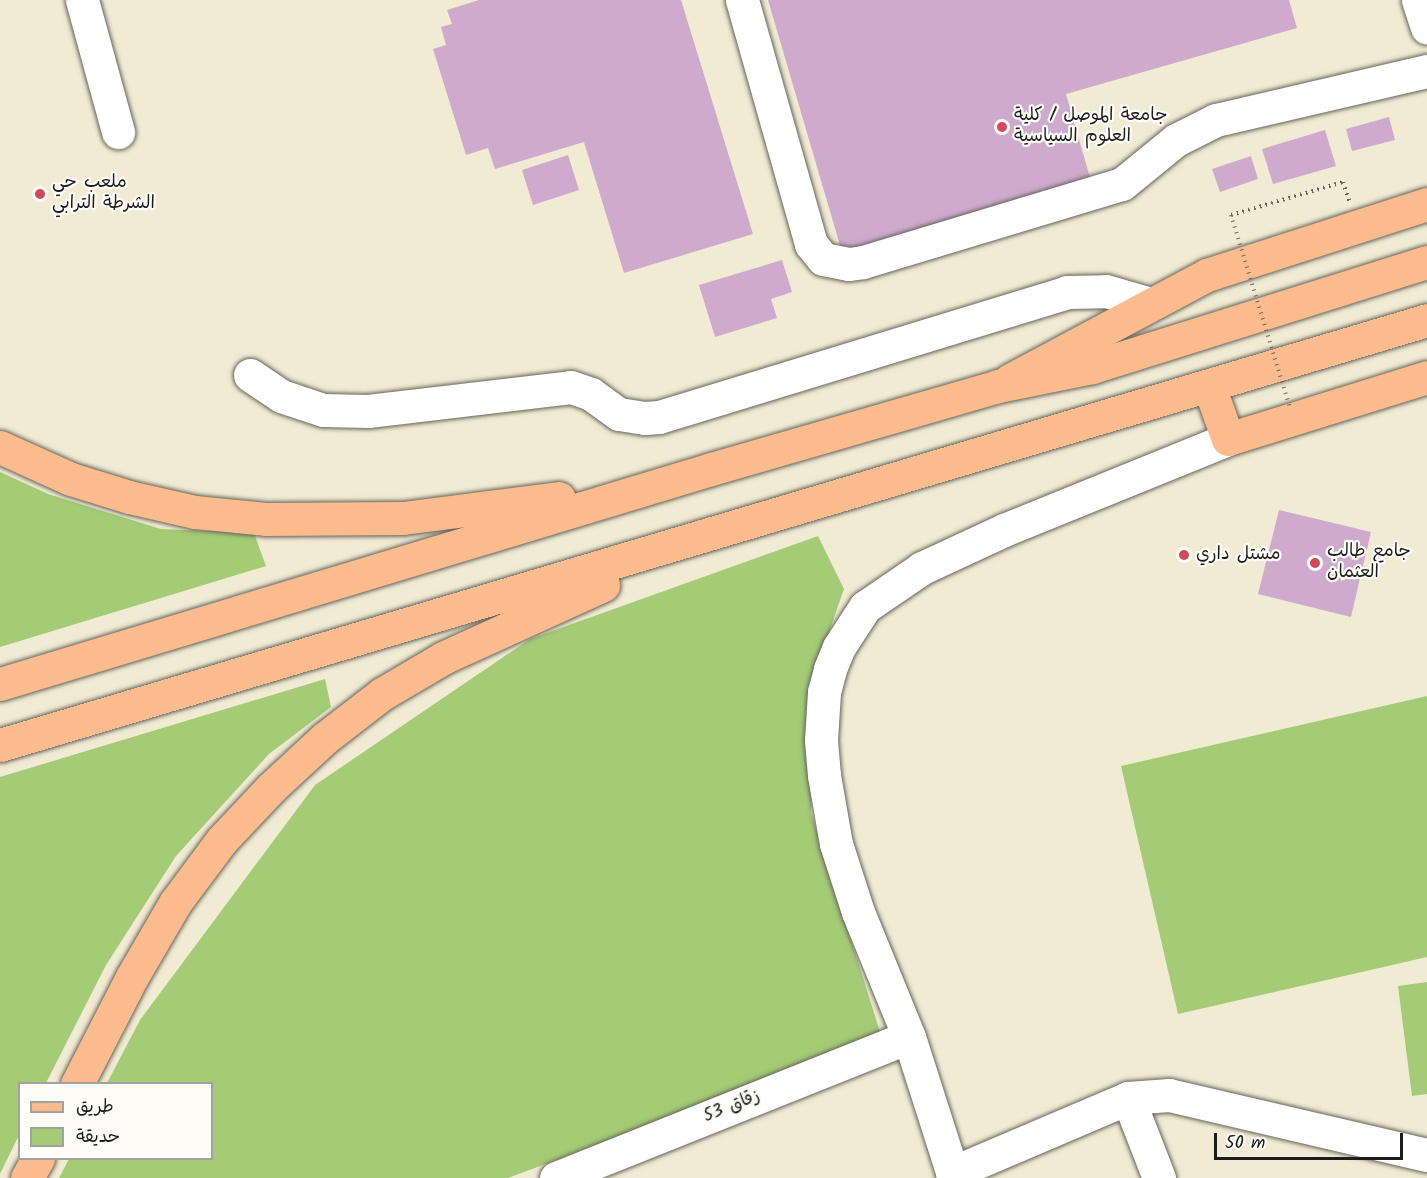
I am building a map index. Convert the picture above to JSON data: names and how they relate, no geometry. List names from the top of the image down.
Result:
{
  "streets": {
    "street": ["زقاق 53"]
  },
  "places": [
    "جامعة الموصل / كلية العلوم السياسية",
    "ملعب حي الشرطة الترابي",
    "مشتل داري",
    "جامع طالب العثمان"
  ],
  "legend": ["طريق", "حديقة"],
  "scale_bar": "50 m"
}
